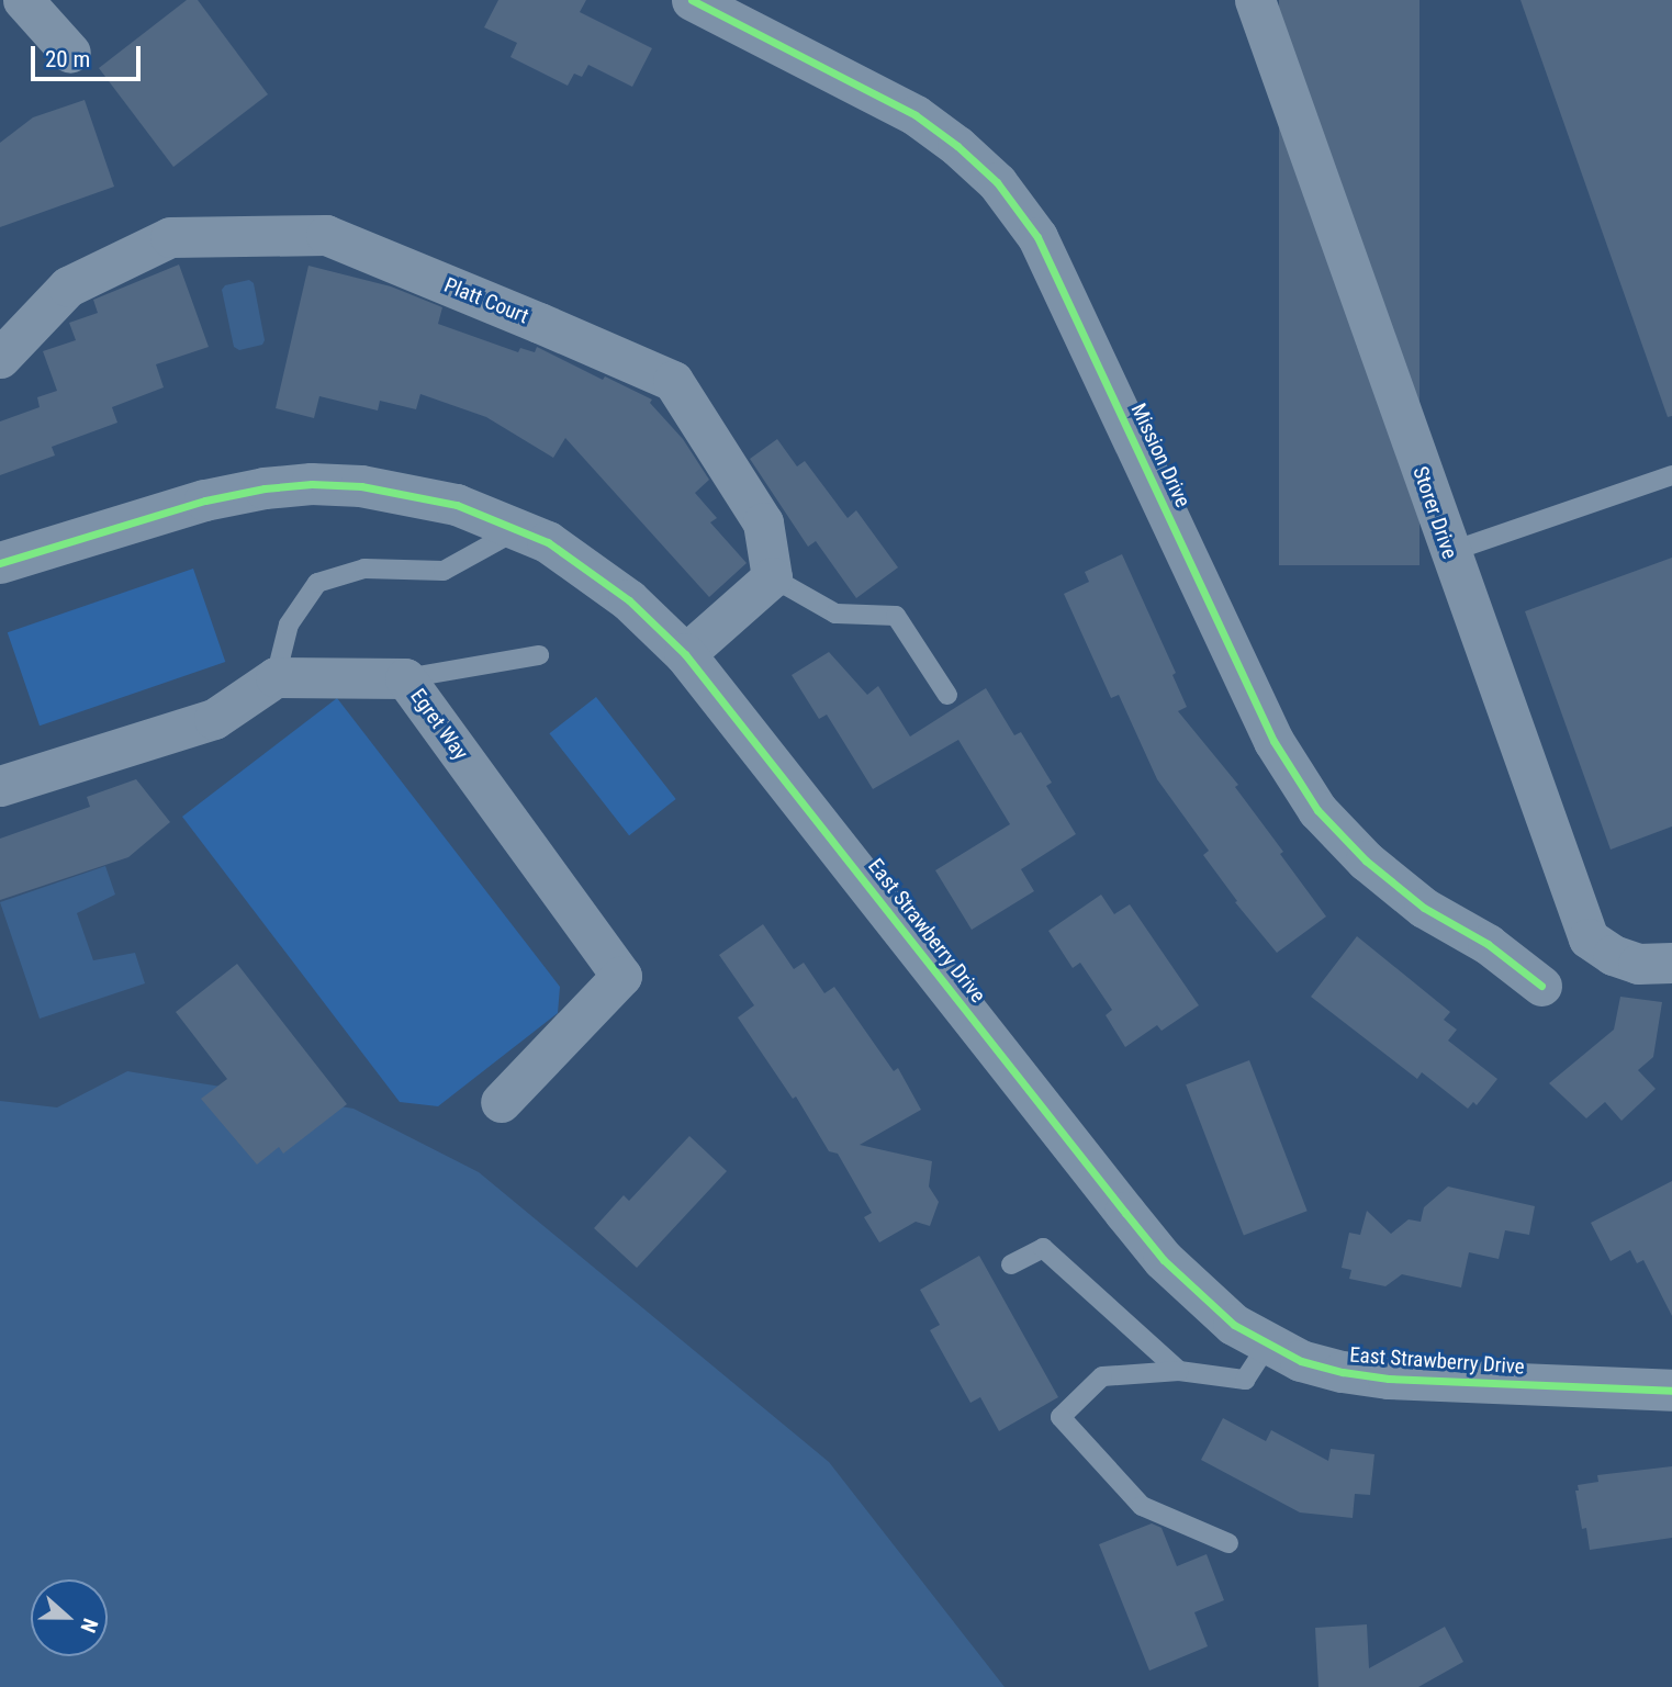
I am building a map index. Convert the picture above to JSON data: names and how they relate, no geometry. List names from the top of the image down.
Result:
{
  "streets": {
    "street": [
      "Platt Court",
      "Mission Drive",
      "Storer Drive",
      "Egret Way",
      "East Strawberry Drive"
    ]
  },
  "scale_bar": "20 m",
  "north": "right"
}
